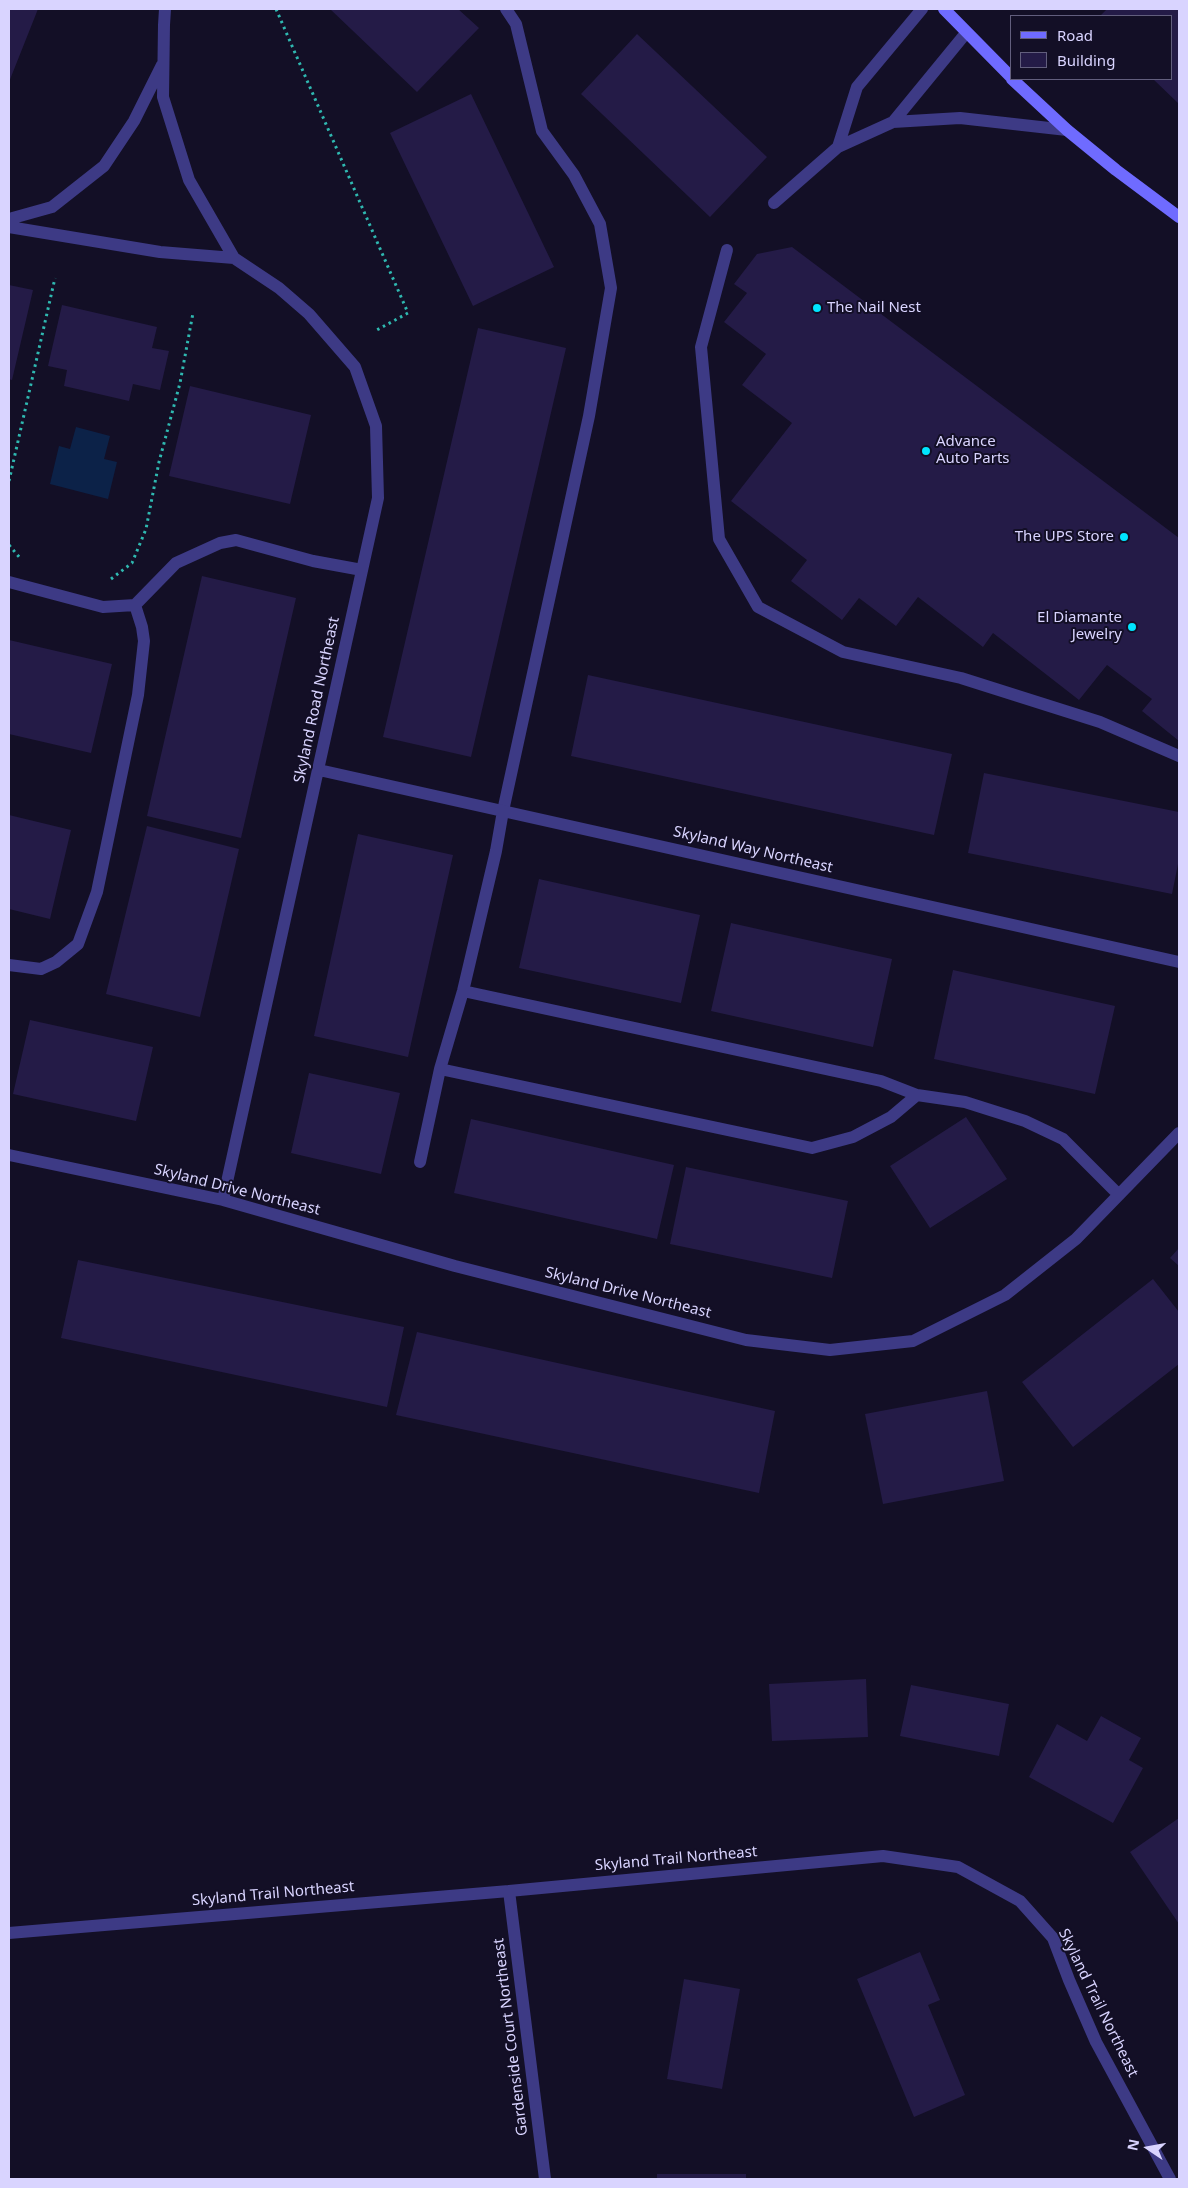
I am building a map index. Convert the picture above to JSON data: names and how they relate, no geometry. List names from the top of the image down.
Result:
{
  "streets": {
    "street": [
      "Skyland Road Northeast",
      "Skyland Way Northeast",
      "Skyland Drive Northeast",
      "Skyland Trail Northeast",
      "Gardenside Court Northeast"
    ]
  },
  "crossings": [
    ["Skyland Road Northeast", "Skyland Way Northeast"],
    ["Skyland Road Northeast", "Skyland Drive Northeast"],
    ["Skyland Trail Northeast", "Gardenside Court Northeast"]
  ],
  "places": [
    "The Nail Nest",
    "Advance Auto Parts",
    "The UPS Store",
    "El Diamante Jewelry"
  ],
  "legend": ["Road", "Building"],
  "north": "left"
}
